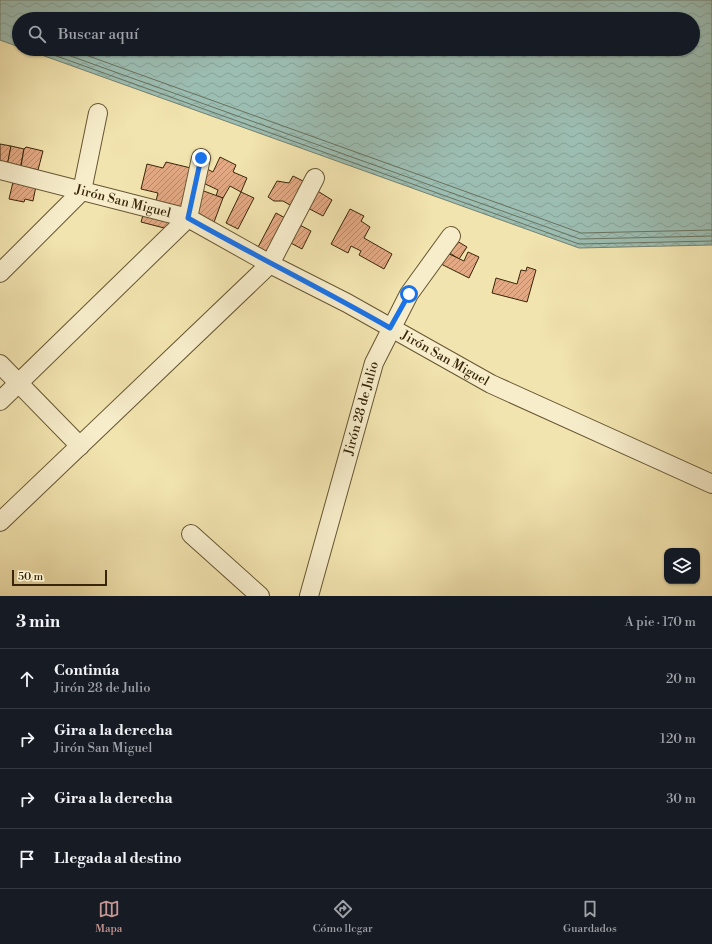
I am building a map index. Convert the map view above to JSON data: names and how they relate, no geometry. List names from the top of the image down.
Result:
{
  "streets": {
    "street": ["Jirón San Miguel", "Jirón 28 de Julio"]
  },
  "crossings": [
    ["Jirón San Miguel", "Jirón 28 de Julio"]
  ],
  "scale_bar": "50 m",
  "page": {
    "search": "Buscar aquí",
    "scale": "50 m",
    "heading": ["3 min", "A pie · 170 m"],
    "list": [
      ["Continúa", "Jirón 28 de Julio", "20 m"],
      ["Gira a la derecha", "Jirón San Miguel", "120 m"],
      ["Gira a la derecha", "30 m"],
      "Llegada al destino"
    ],
    "nav": ["Mapa", "Cómo llegar", "Guardados"]
  }
}
